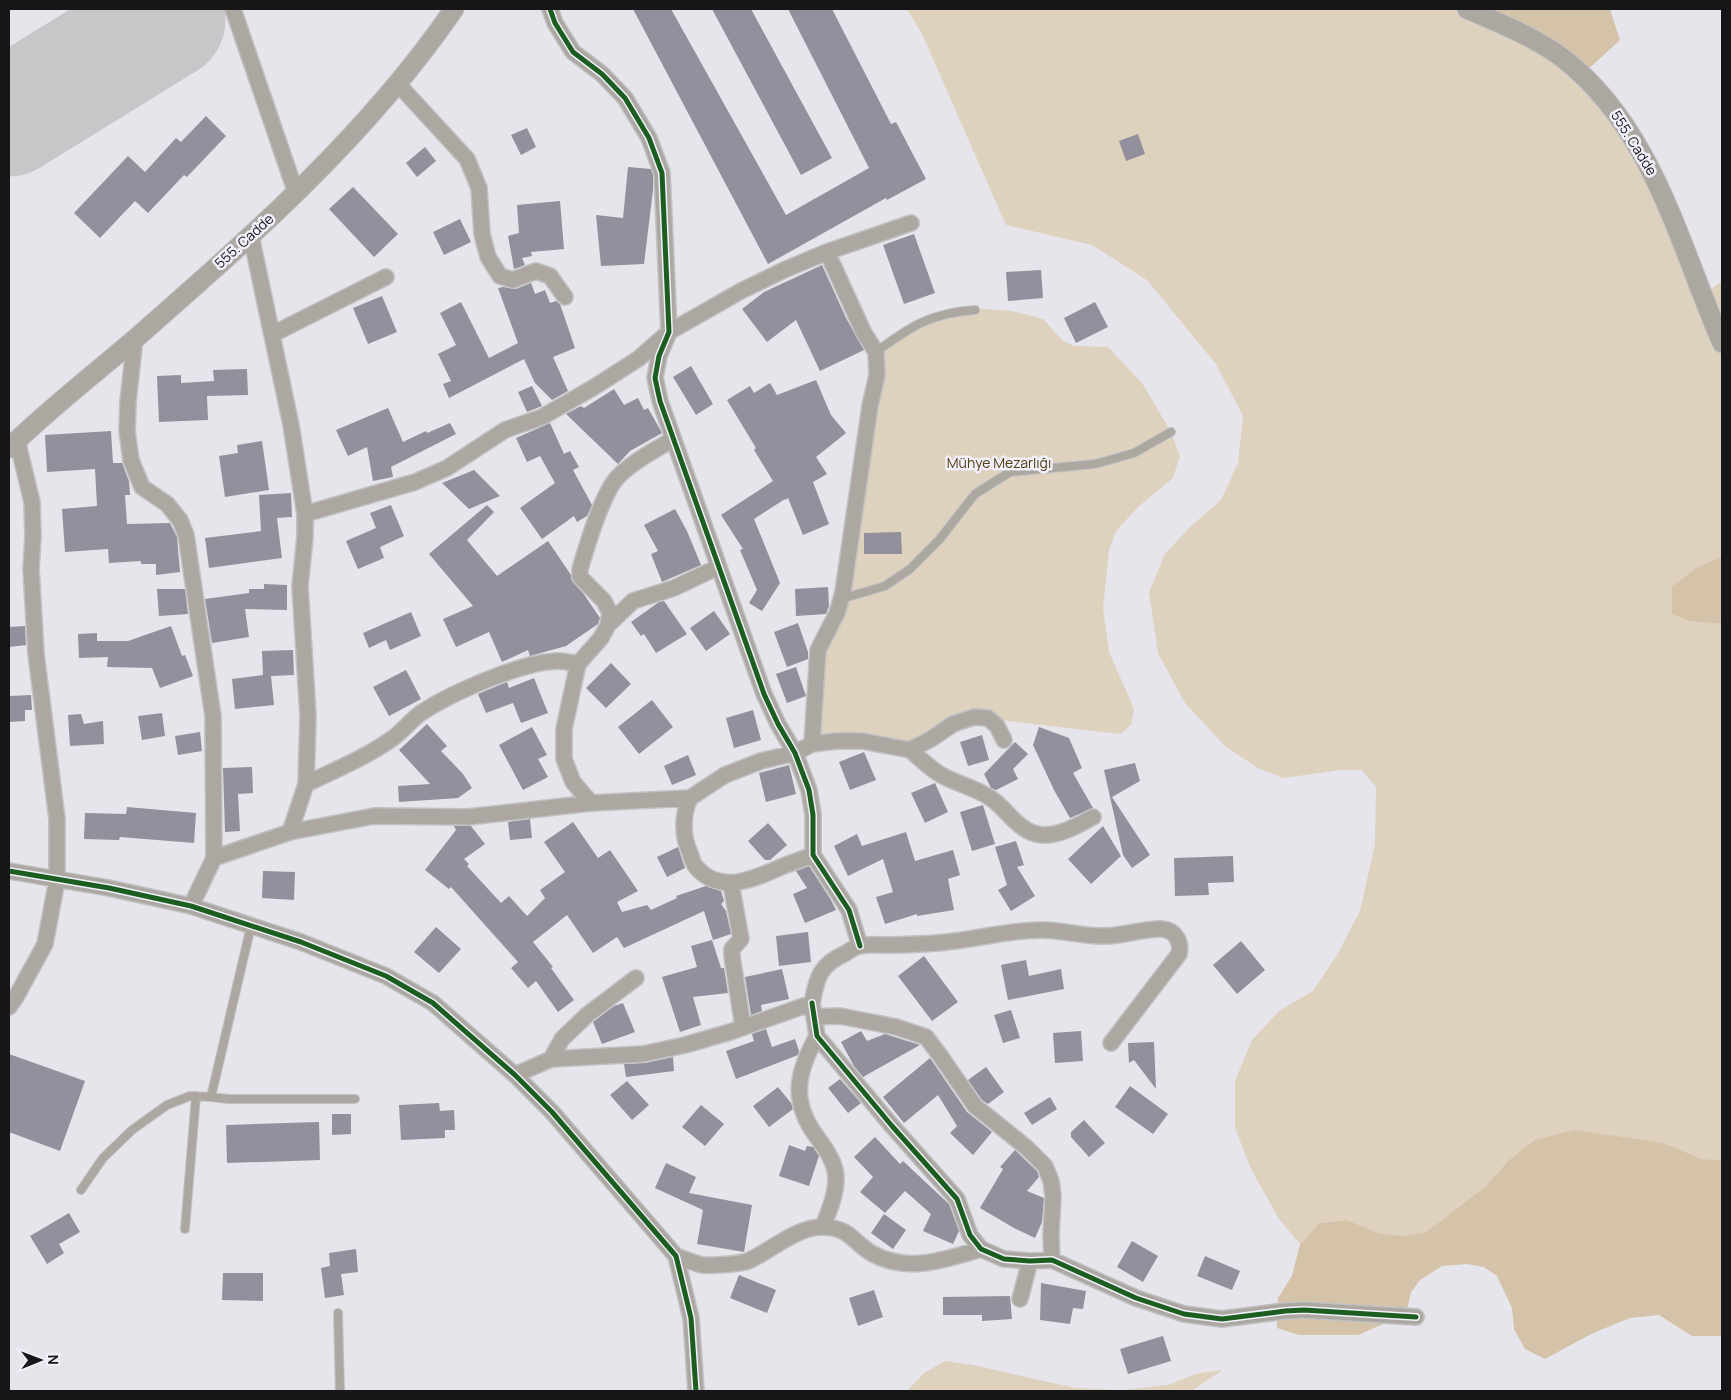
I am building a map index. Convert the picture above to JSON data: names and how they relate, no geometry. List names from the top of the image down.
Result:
{
  "streets": {
    "street": ["555. Cadde"]
  },
  "parks": ["Mühye Mezarlığı"],
  "north": "right"
}
